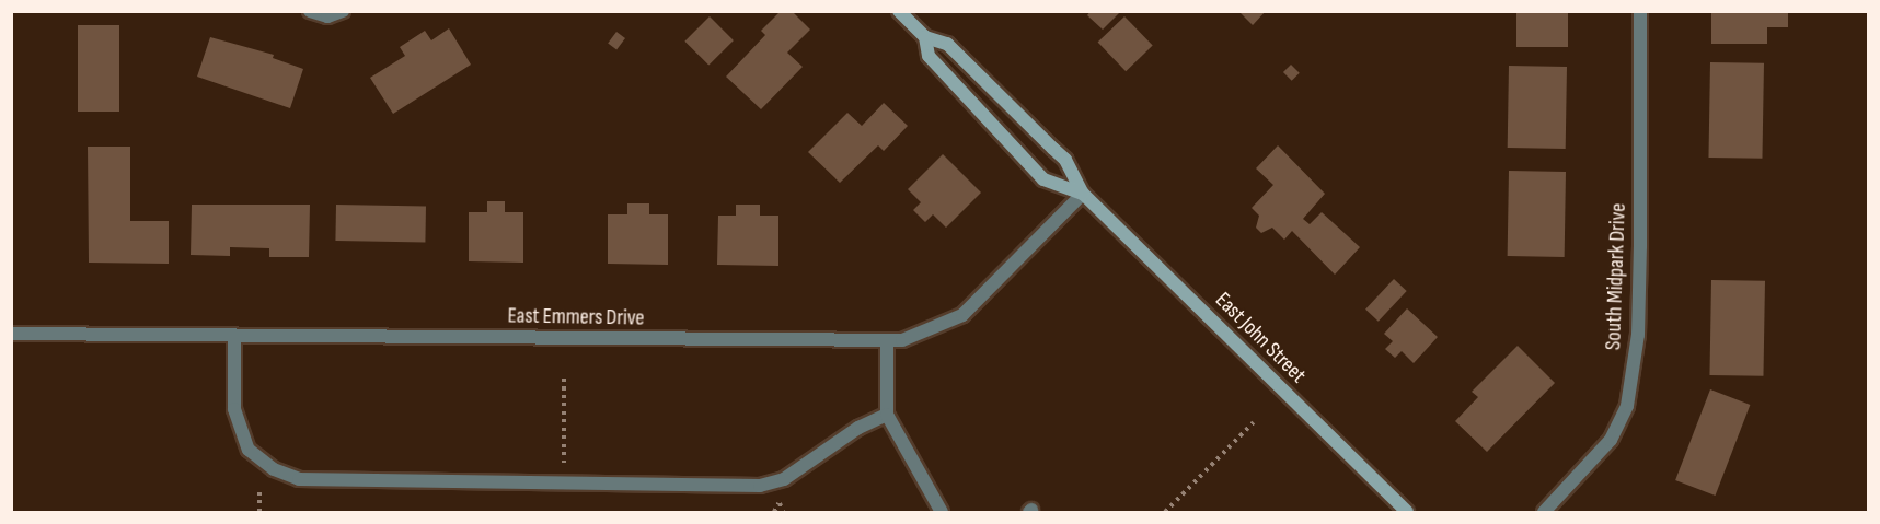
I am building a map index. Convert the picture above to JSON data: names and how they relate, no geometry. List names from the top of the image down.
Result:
{
  "streets": {
    "street": ["South Midpark Drive", "East Emmers Drive", "East John Street"]
  },
  "crossings": [
    ["East Emmers Drive", "East John Street"]
  ]
}
